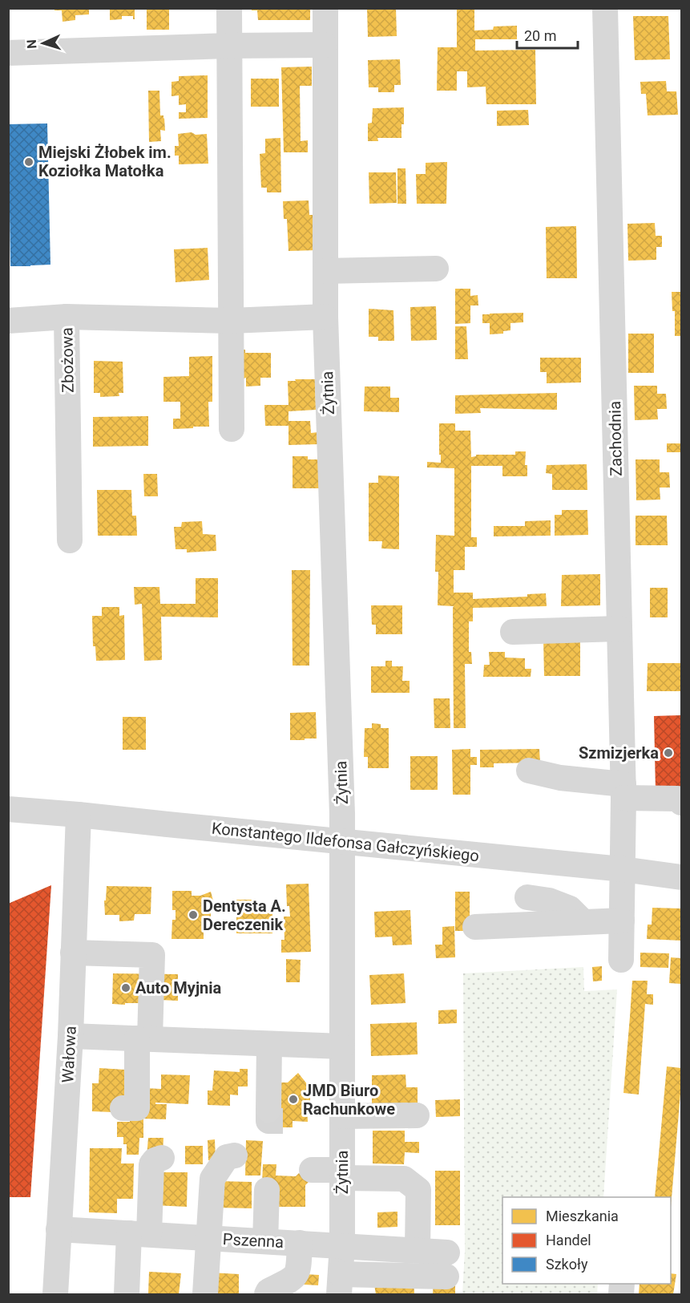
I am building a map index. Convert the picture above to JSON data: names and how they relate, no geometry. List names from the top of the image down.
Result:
{
  "streets": {
    "street": [
      "Zbożowa",
      "Żytnia",
      "Zachodnia",
      "Konstantego Ildefonsa Gałczyńskiego",
      "Wałowa",
      "Pszenna"
    ]
  },
  "crossings": [
    ["Zbożowa", "Żytnia"],
    ["Żytnia", "Konstantego Ildefonsa Gałczyńskiego"],
    ["Żytnia", "Pszenna"],
    ["Zachodnia", "Konstantego Ildefonsa Gałczyńskiego"],
    ["Konstantego Ildefonsa Gałczyńskiego", "Wałowa"],
    ["Wałowa", "Pszenna"]
  ],
  "places": [
    "Miejski Żłobek im. Koziołka Matołka",
    "Szmizjerka",
    "Dentysta A. Dereczenik",
    "Auto Myjnia",
    "JMD Biuro Rachunkowe"
  ],
  "legend": ["Mieszkania", "Handel", "Szkoły"],
  "scale_bar": "20 m",
  "north": "left"
}
